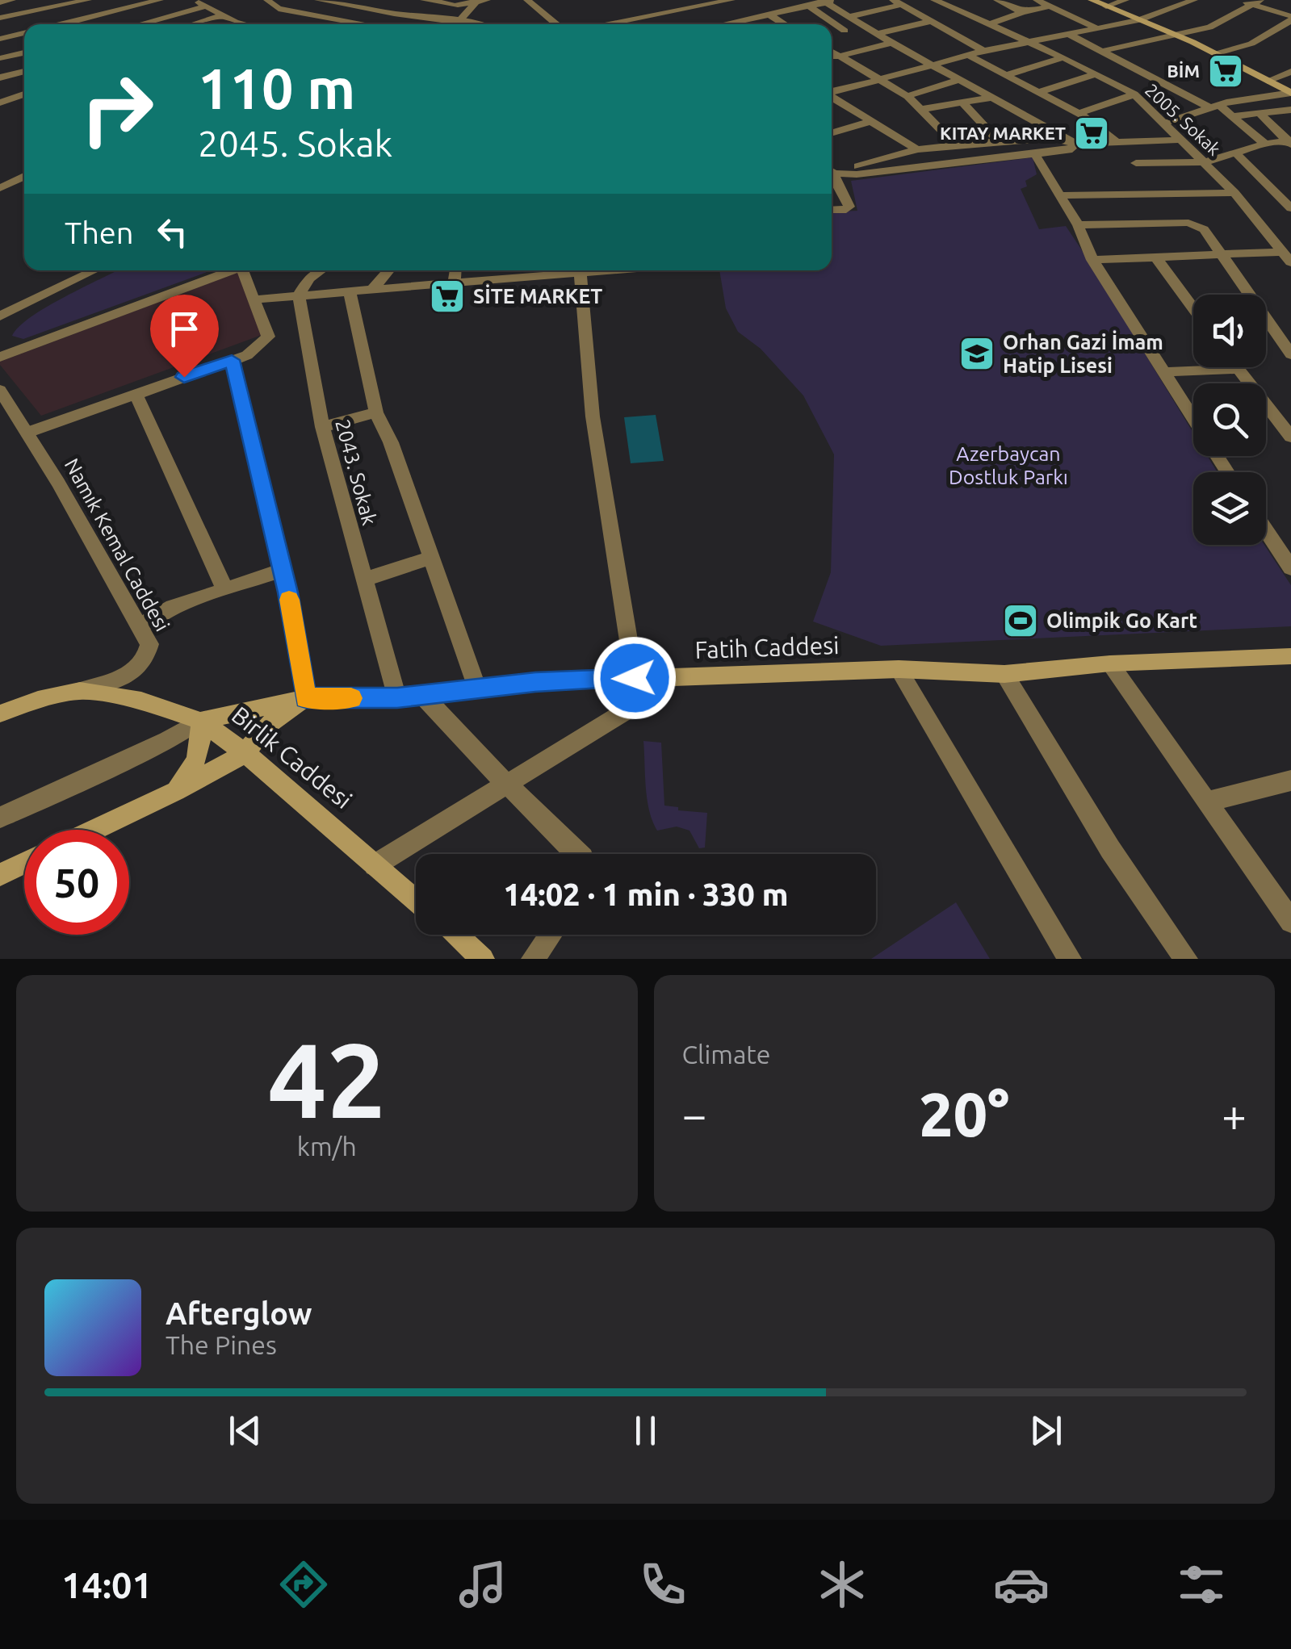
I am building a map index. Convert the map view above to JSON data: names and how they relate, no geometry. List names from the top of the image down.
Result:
{
  "streets": {
    "main road": ["Fatih Caddesi", "Birlik Caddesi"],
    "street": ["2005. Sokak", "2043. Sokak", "Namık Kemal Caddesi"]
  },
  "crossings": [
    ["2043. Sokak", "Fatih Caddesi"],
    ["Namık Kemal Caddesi", "Birlik Caddesi"],
    ["Fatih Caddesi", "Birlik Caddesi"]
  ],
  "parks": ["Azerbaycan Dostluk Parkı"],
  "places": {
    "supermarket": ["BİM", "KITAY MARKET", "SİTE MARKET"],
    "school or university": ["Orhan Gazi İmam Hatip Lisesi"],
    "sports": ["Olimpik Go Kart"]
  },
  "page": {
    "turn": ["110 m", "2045. Sokak"],
    "then": "Then",
    "limit": "50",
    "trip": "14:02 · 1 min · 330 m",
    "tile": [
      ["42", "km/h"],
      "Climate"
    ],
    "heat": ["−", "20°", "+"],
    "song": ["Afterglow", "The Pines"],
    "tabs": "14:01"
  }
}
